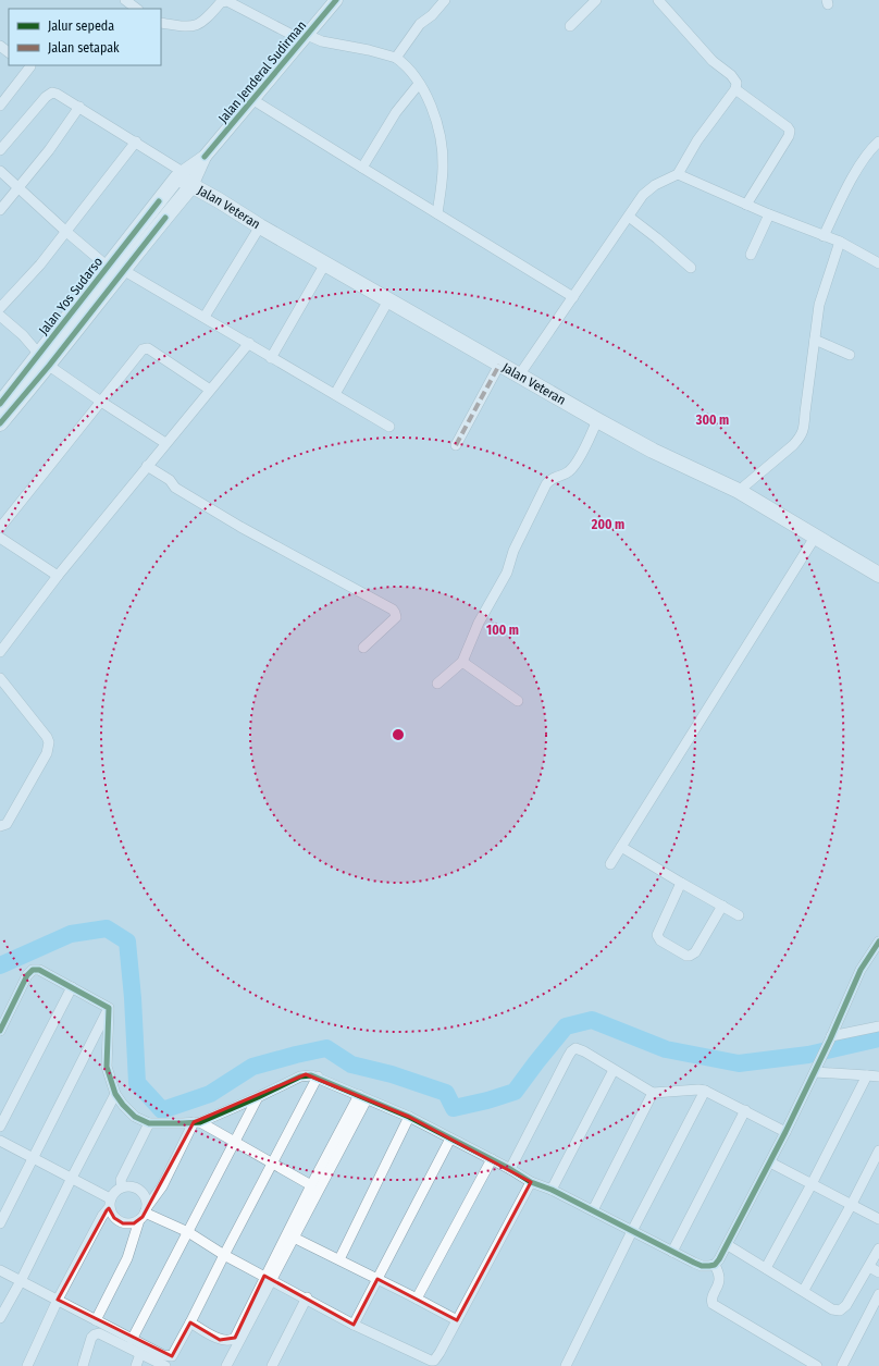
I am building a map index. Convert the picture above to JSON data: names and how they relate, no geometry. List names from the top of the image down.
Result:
{
  "streets": {
    "highway": ["Jalan Veteran", "Jalan Yos Sudarso"],
    "main road": ["Jalan Jenderal Sudirman"]
  },
  "crossings": [
    ["Jalan Veteran", "Jalan Yos Sudarso"]
  ],
  "legend": ["Jalur sepeda", "Jalan setapak"],
  "rings": ["300 m", "200 m", "100 m"]
}
